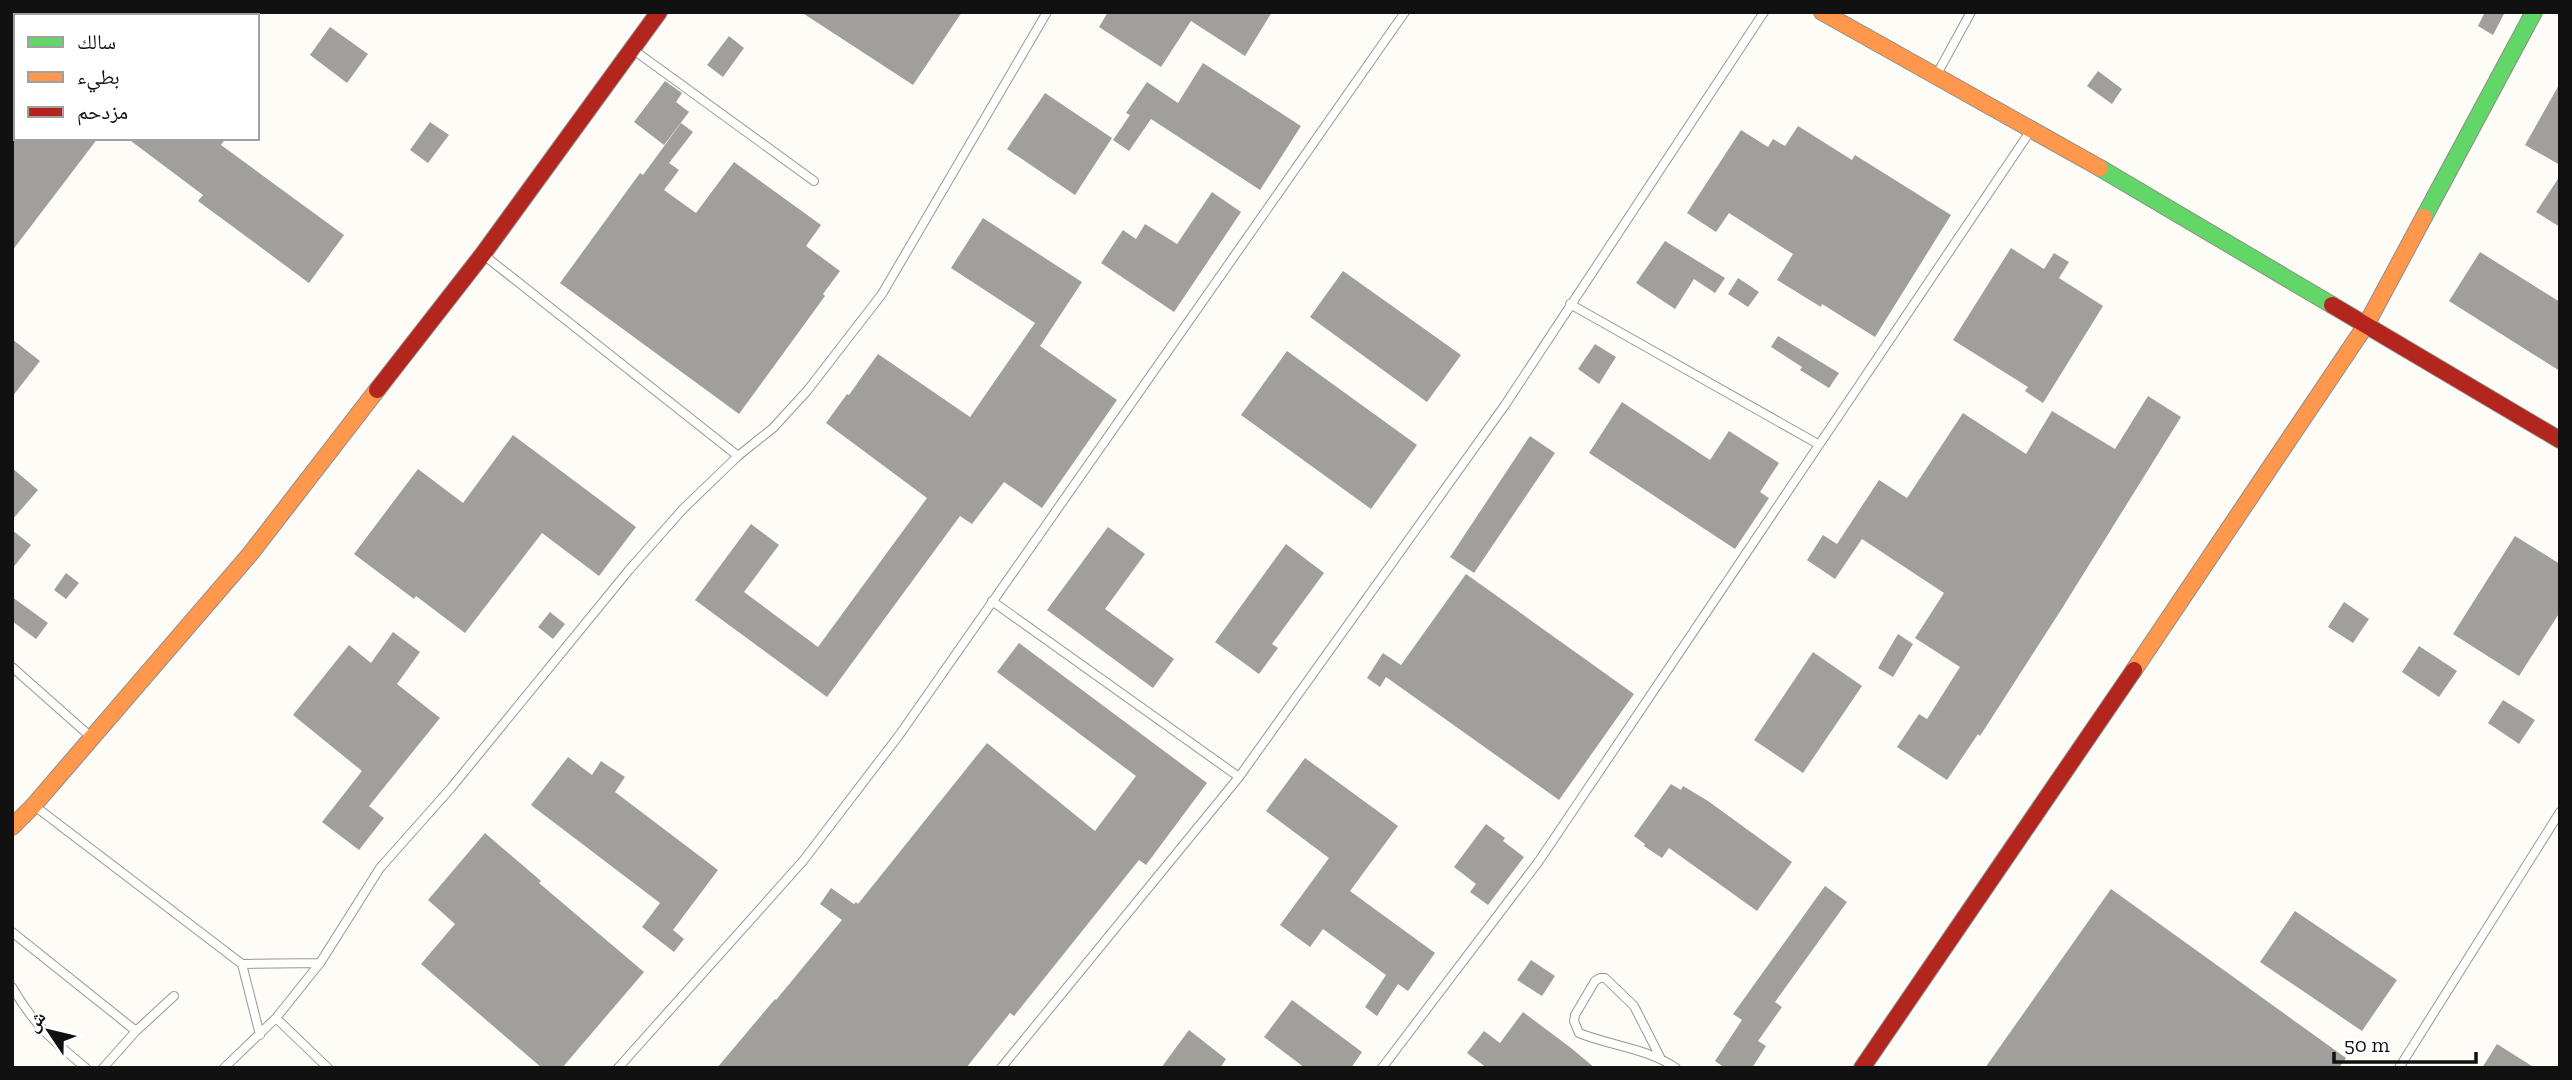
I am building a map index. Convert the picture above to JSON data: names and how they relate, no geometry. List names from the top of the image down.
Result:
{
  "legend": ["سالك", "بطيء", "مزدحم"],
  "scale_bar": "50 m",
  "north": "top left"
}
